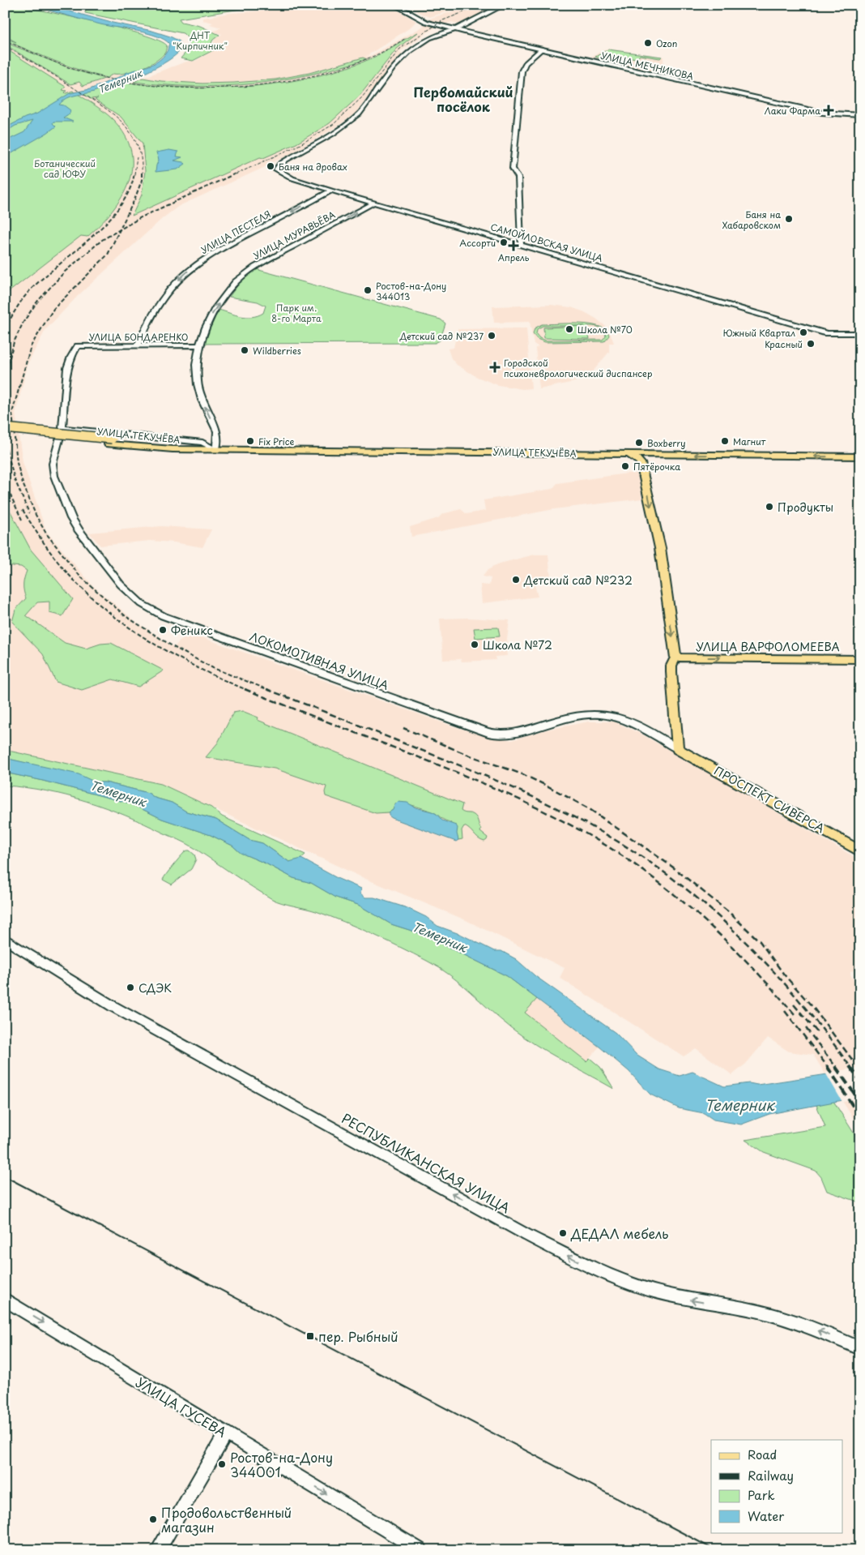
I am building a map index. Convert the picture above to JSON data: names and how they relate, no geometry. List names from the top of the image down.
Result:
{
  "streets": {
    "main road": [
      "УЛИЦА МЕЧНИКОВА",
      "УЛИЦА ТЕКУЧЁВА",
      "УЛИЦА ВАРФОЛОМЕЕВА",
      "ПРОСПЕКТ СИВЕРСА"
    ],
    "street": [
      "УЛИЦА ПЕСТЕЛЯ",
      "УЛИЦА МУРАВЬЁВА",
      "САМОЙЛОВСКАЯ УЛИЦА",
      "УЛИЦА БОНДАРЕНКО",
      "ЛОКОМОТИВНАЯ УЛИЦА",
      "РЕСПУБЛИКАНСКАЯ УЛИЦА",
      "УЛИЦА ГУСЕВА"
    ]
  },
  "crossings": [
    ["УЛИЦА МЕЧНИКОВА", "САМОЙЛОВСКАЯ УЛИЦА"],
    ["УЛИЦА ПЕСТЕЛЯ", "САМОЙЛОВСКАЯ УЛИЦА"],
    ["УЛИЦА ПЕСТЕЛЯ", "УЛИЦА БОНДАРЕНКО"],
    ["УЛИЦА МУРАВЬЁВА", "САМОЙЛОВСКАЯ УЛИЦА"],
    ["УЛИЦА МУРАВЬЁВА", "УЛИЦА БОНДАРЕНКО"],
    ["УЛИЦА МУРАВЬЁВА", "УЛИЦА ТЕКУЧЁВА"],
    ["УЛИЦА БОНДАРЕНКО", "ЛОКОМОТИВНАЯ УЛИЦА"],
    ["УЛИЦА ТЕКУЧЁВА", "ЛОКОМОТИВНАЯ УЛИЦА"],
    ["ЛОКОМОТИВНАЯ УЛИЦА", "ПРОСПЕКТ СИВЕРСА"]
  ],
  "one_way": [
    "УЛИЦА ПЕСТЕЛЯ",
    "УЛИЦА МУРАВЬЁВА",
    "УЛИЦА ВАРФОЛОМЕЕВА",
    "РЕСПУБЛИКАНСКАЯ УЛИЦА",
    "УЛИЦА ГУСЕВА"
  ],
  "districts": ["Первомайский посёлок"],
  "water": ["Темерник"],
  "parks": ["ДНТ \"Кирпичник\"", "Ботанический сад ЮФУ", "Парк им. 8-го Марта"],
  "places": {
    "other": [
      "Ozon",
      "Баня на дровах",
      "Баня на Хабаровском",
      "Ассорти",
      "Ростов-на-Дону 344013",
      "Школа №70",
      "Южный Квартал",
      "Детский сад №237",
      "Красный",
      "Wildberries",
      "Fix Price",
      "Магнит",
      "Boxberry",
      "Пятёрочка",
      "Продукты",
      "Детский сад №232",
      "Феникс",
      "Школа №72",
      "СДЭК",
      "ДЕДАЛ мебель",
      "Ростов-на-Дону 344001",
      "Продовольственный магазин"
    ],
    "health": ["Лаки Фарма", "Апрель", "Городской психоневрологический диспансер"],
    "transit": ["пер. Рыбный"]
  },
  "legend": [
    "Road",
    "Railway",
    "Park",
    "Water"
  ]
}
